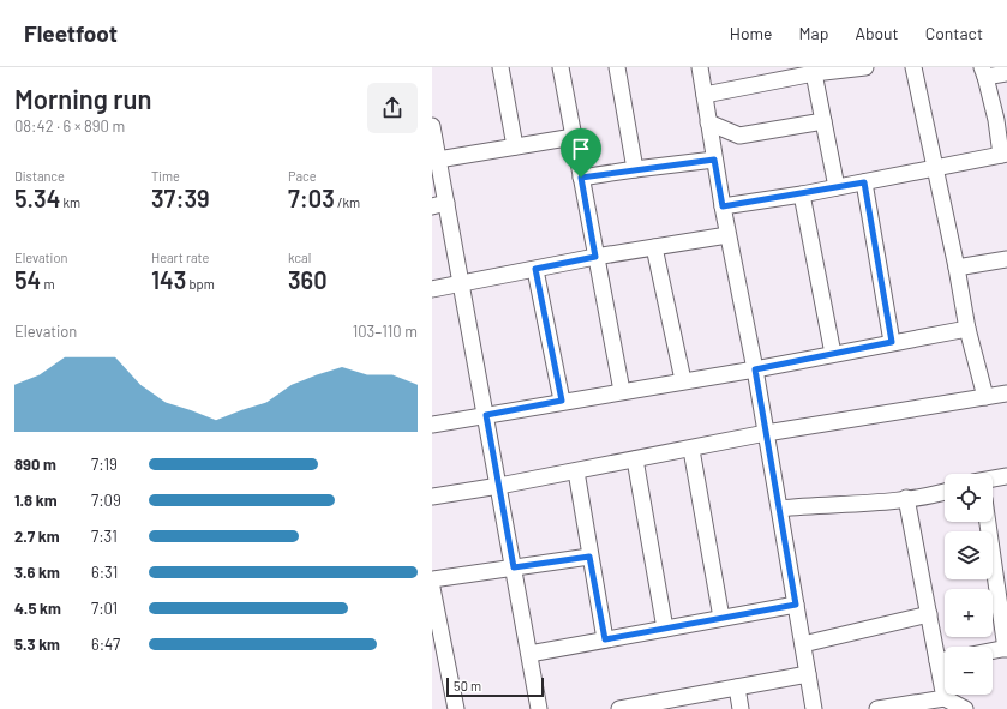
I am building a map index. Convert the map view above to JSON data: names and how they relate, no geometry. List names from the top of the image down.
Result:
{
  "scale_bar": "50 m",
  "page": {
    "header": "Fleetfoot",
    "nav": [
      "Home",
      "Map",
      "About",
      "Contact"
    ],
    "heading": ["Morning run", "08:42 · 6 × 890 m"],
    "stats": [
      ["Distance", "5.34 km"],
      ["Time", "37:39"],
      ["Pace", "7:03 /km"],
      ["Elevation", "54 m"],
      ["Heart rate", "143 bpm"],
      ["kcal", "360"]
    ],
    "chart": ["Elevation", "103–110 m"],
    "list": [
      {
        "name": "890 m",
        "note": "7:19"
      },
      {
        "name": "1.8 km",
        "note": "7:09"
      },
      {
        "name": "2.7 km",
        "note": "7:31"
      },
      {
        "name": "3.6 km",
        "note": "6:31"
      },
      {
        "name": "4.5 km",
        "note": "7:01"
      },
      {
        "name": "5.3 km",
        "note": "6:47"
      }
    ],
    "map_buttons": ["+", "−"],
    "scale": "50 m"
  }
}
